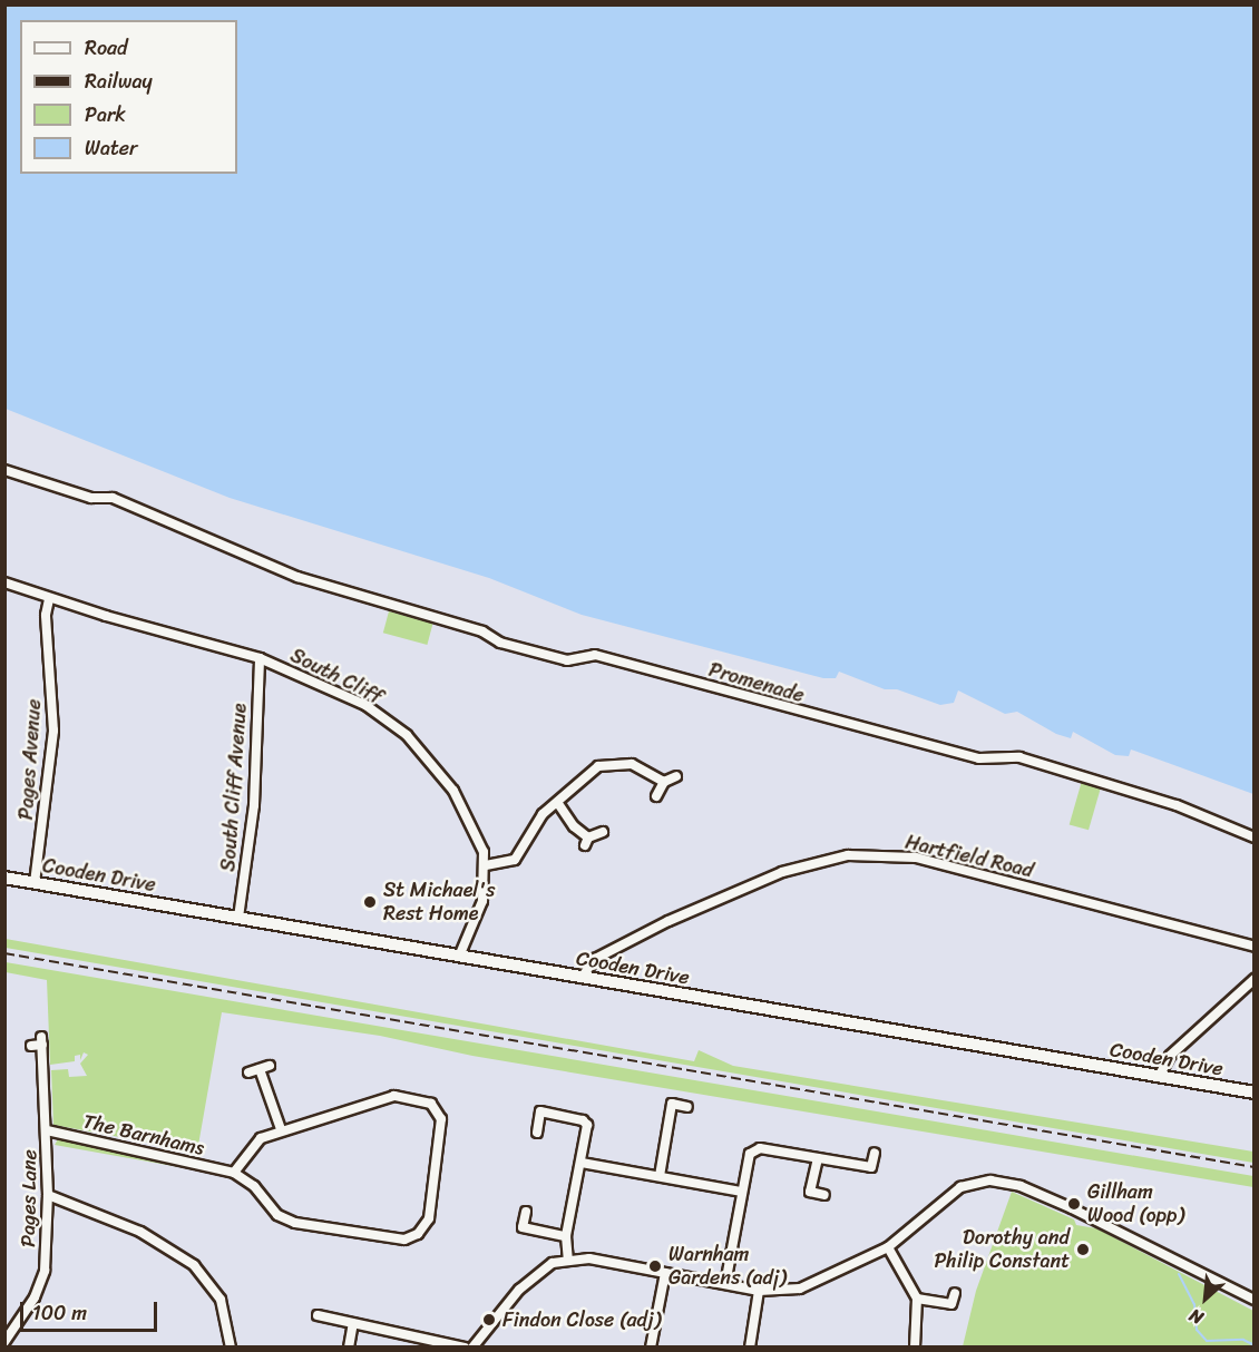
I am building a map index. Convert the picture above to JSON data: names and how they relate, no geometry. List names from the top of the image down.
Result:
{
  "streets": {
    "main road": ["Cooden Drive"],
    "street": [
      "South Cliff",
      "Promenade",
      "Pages Avenue",
      "South Cliff Avenue",
      "Hartfield Road",
      "The Barnhams",
      "Pages Lane"
    ]
  },
  "crossings": [
    ["South Cliff", "Pages Avenue"],
    ["South Cliff", "South Cliff Avenue"],
    ["South Cliff", "Cooden Drive"],
    ["Pages Avenue", "Cooden Drive"],
    ["South Cliff Avenue", "Cooden Drive"],
    ["Hartfield Road", "Cooden Drive"],
    ["The Barnhams", "Pages Lane"]
  ],
  "places": [
    "St Michael's Rest Home",
    "Gillham Wood (opp)",
    "Dorothy and Philip Constant",
    "Warnham Gardens (adj)",
    "Findon Close (adj)"
  ],
  "legend": [
    "Road",
    "Railway",
    "Park",
    "Water"
  ],
  "scale_bar": "100 m",
  "north": "bottom left"
}
